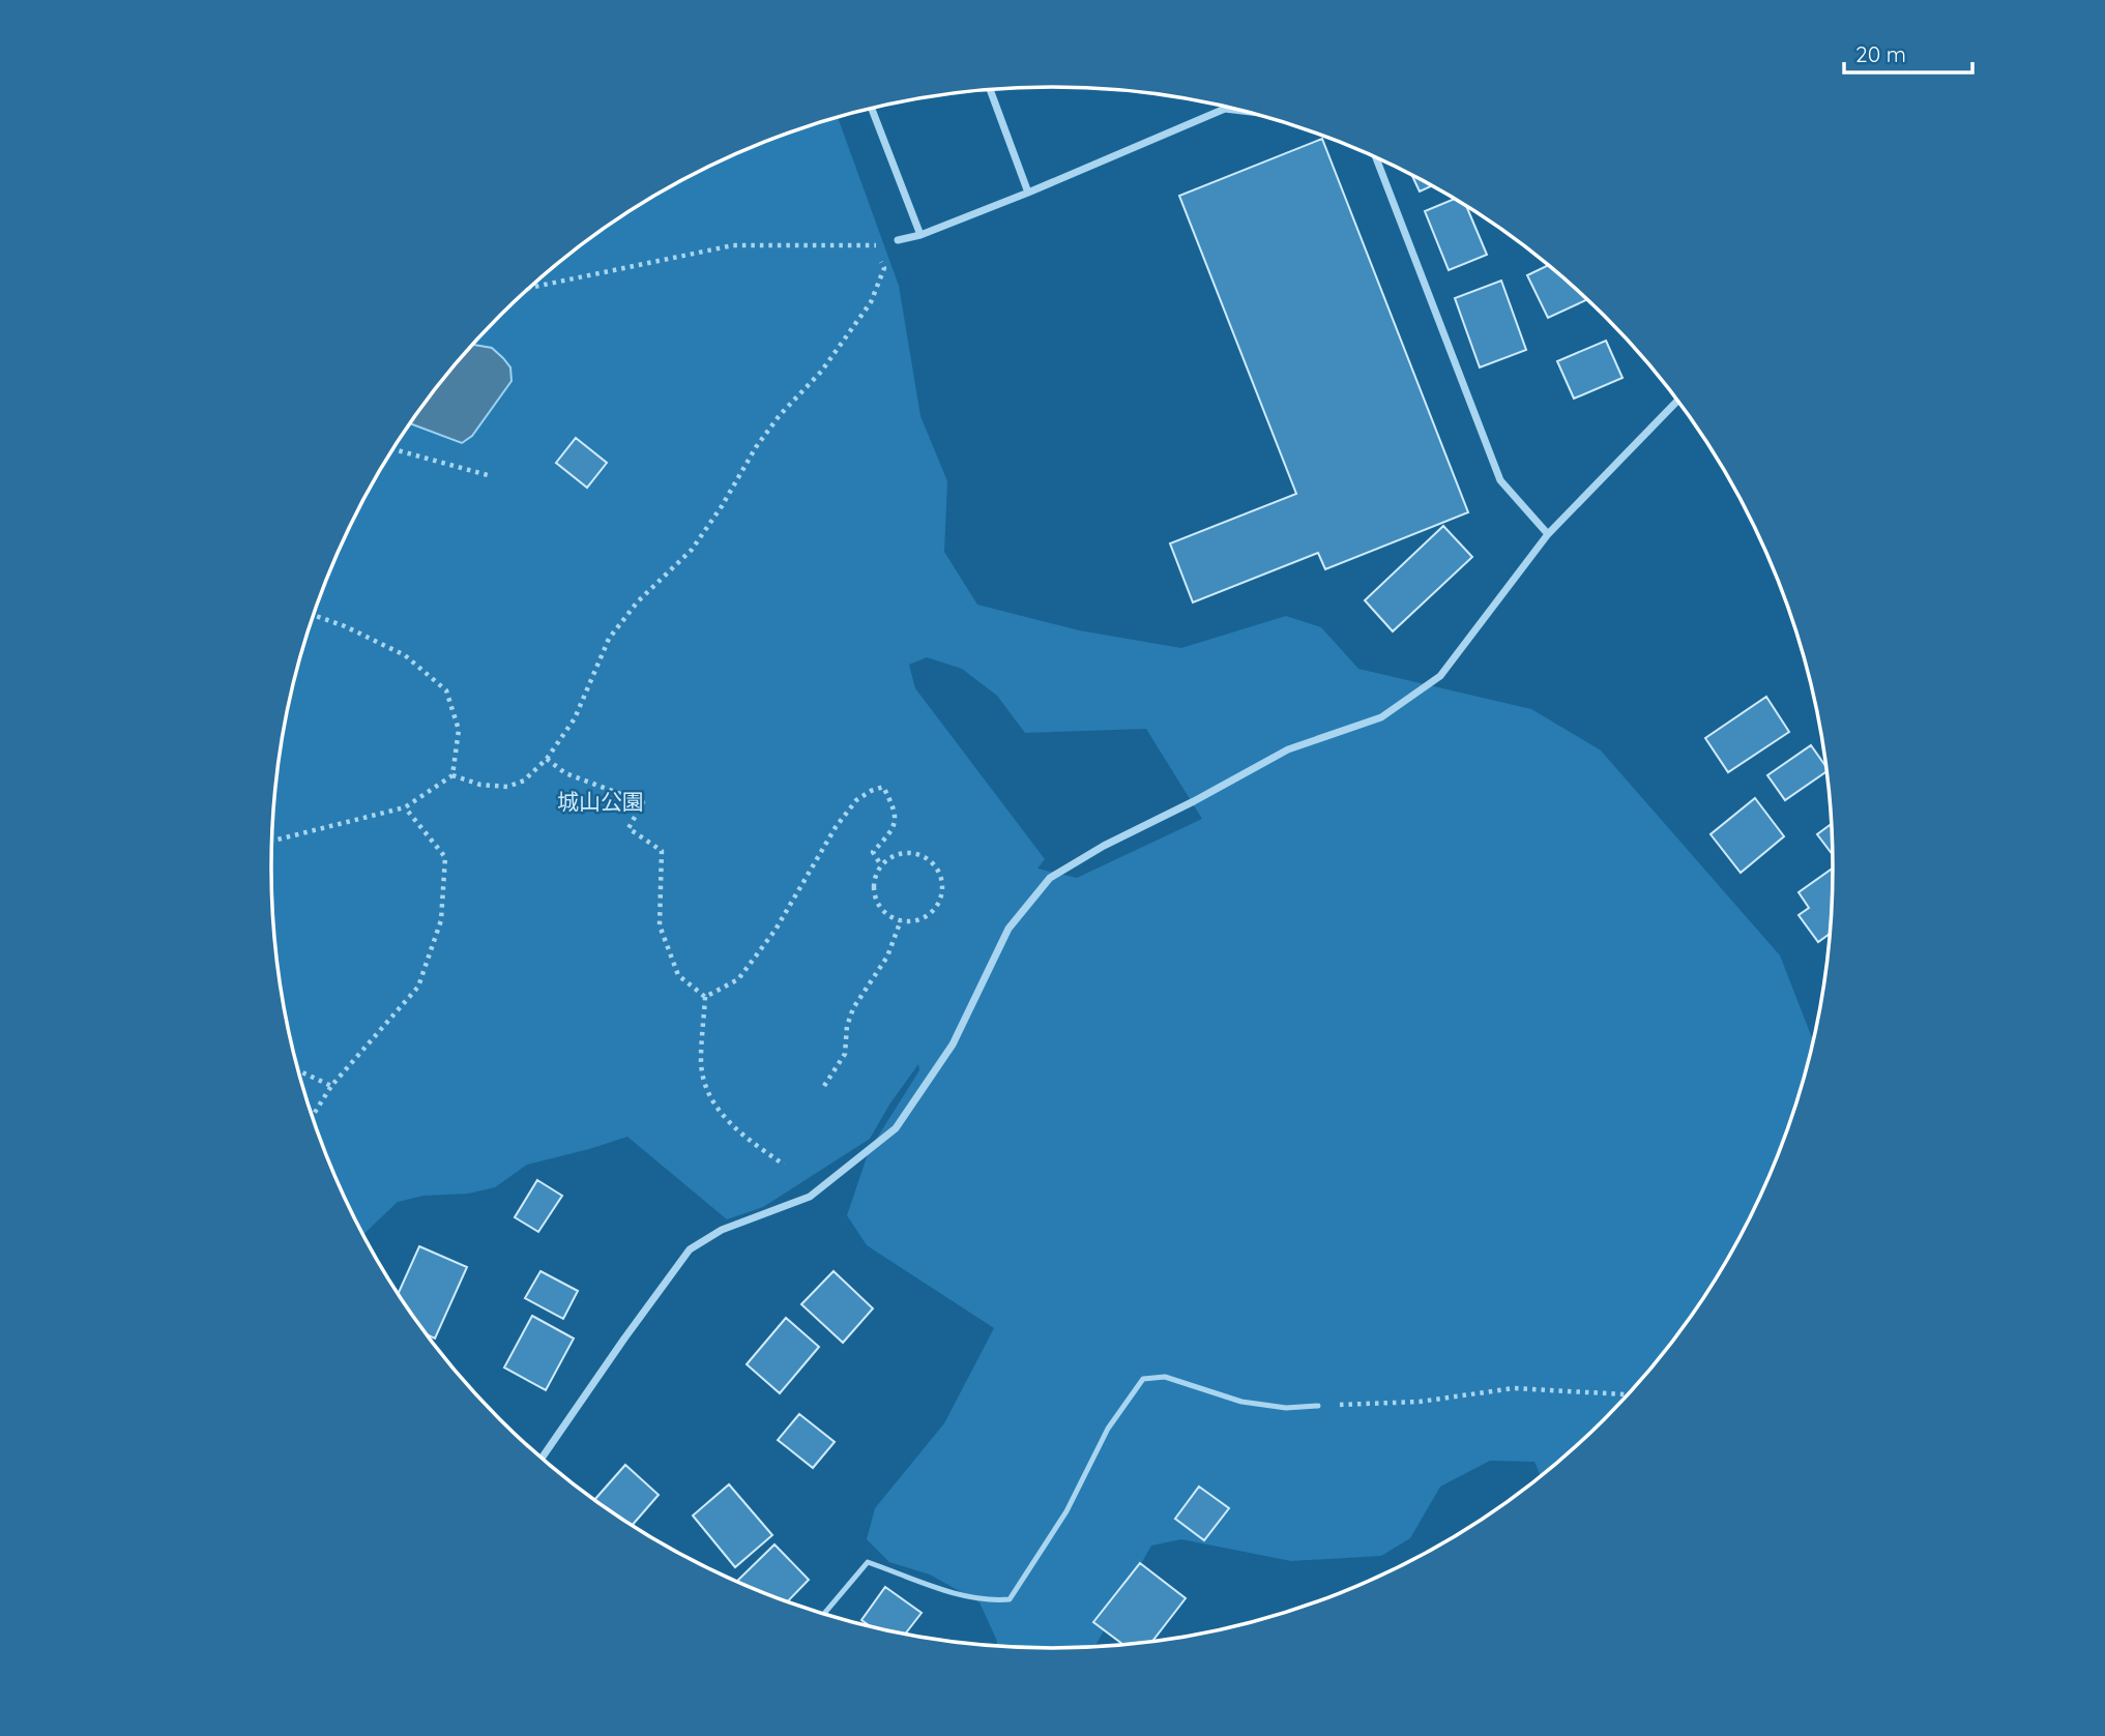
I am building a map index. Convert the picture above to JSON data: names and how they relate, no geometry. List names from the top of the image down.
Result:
{
  "parks": ["城山公園"],
  "scale_bar": "20 m"
}
